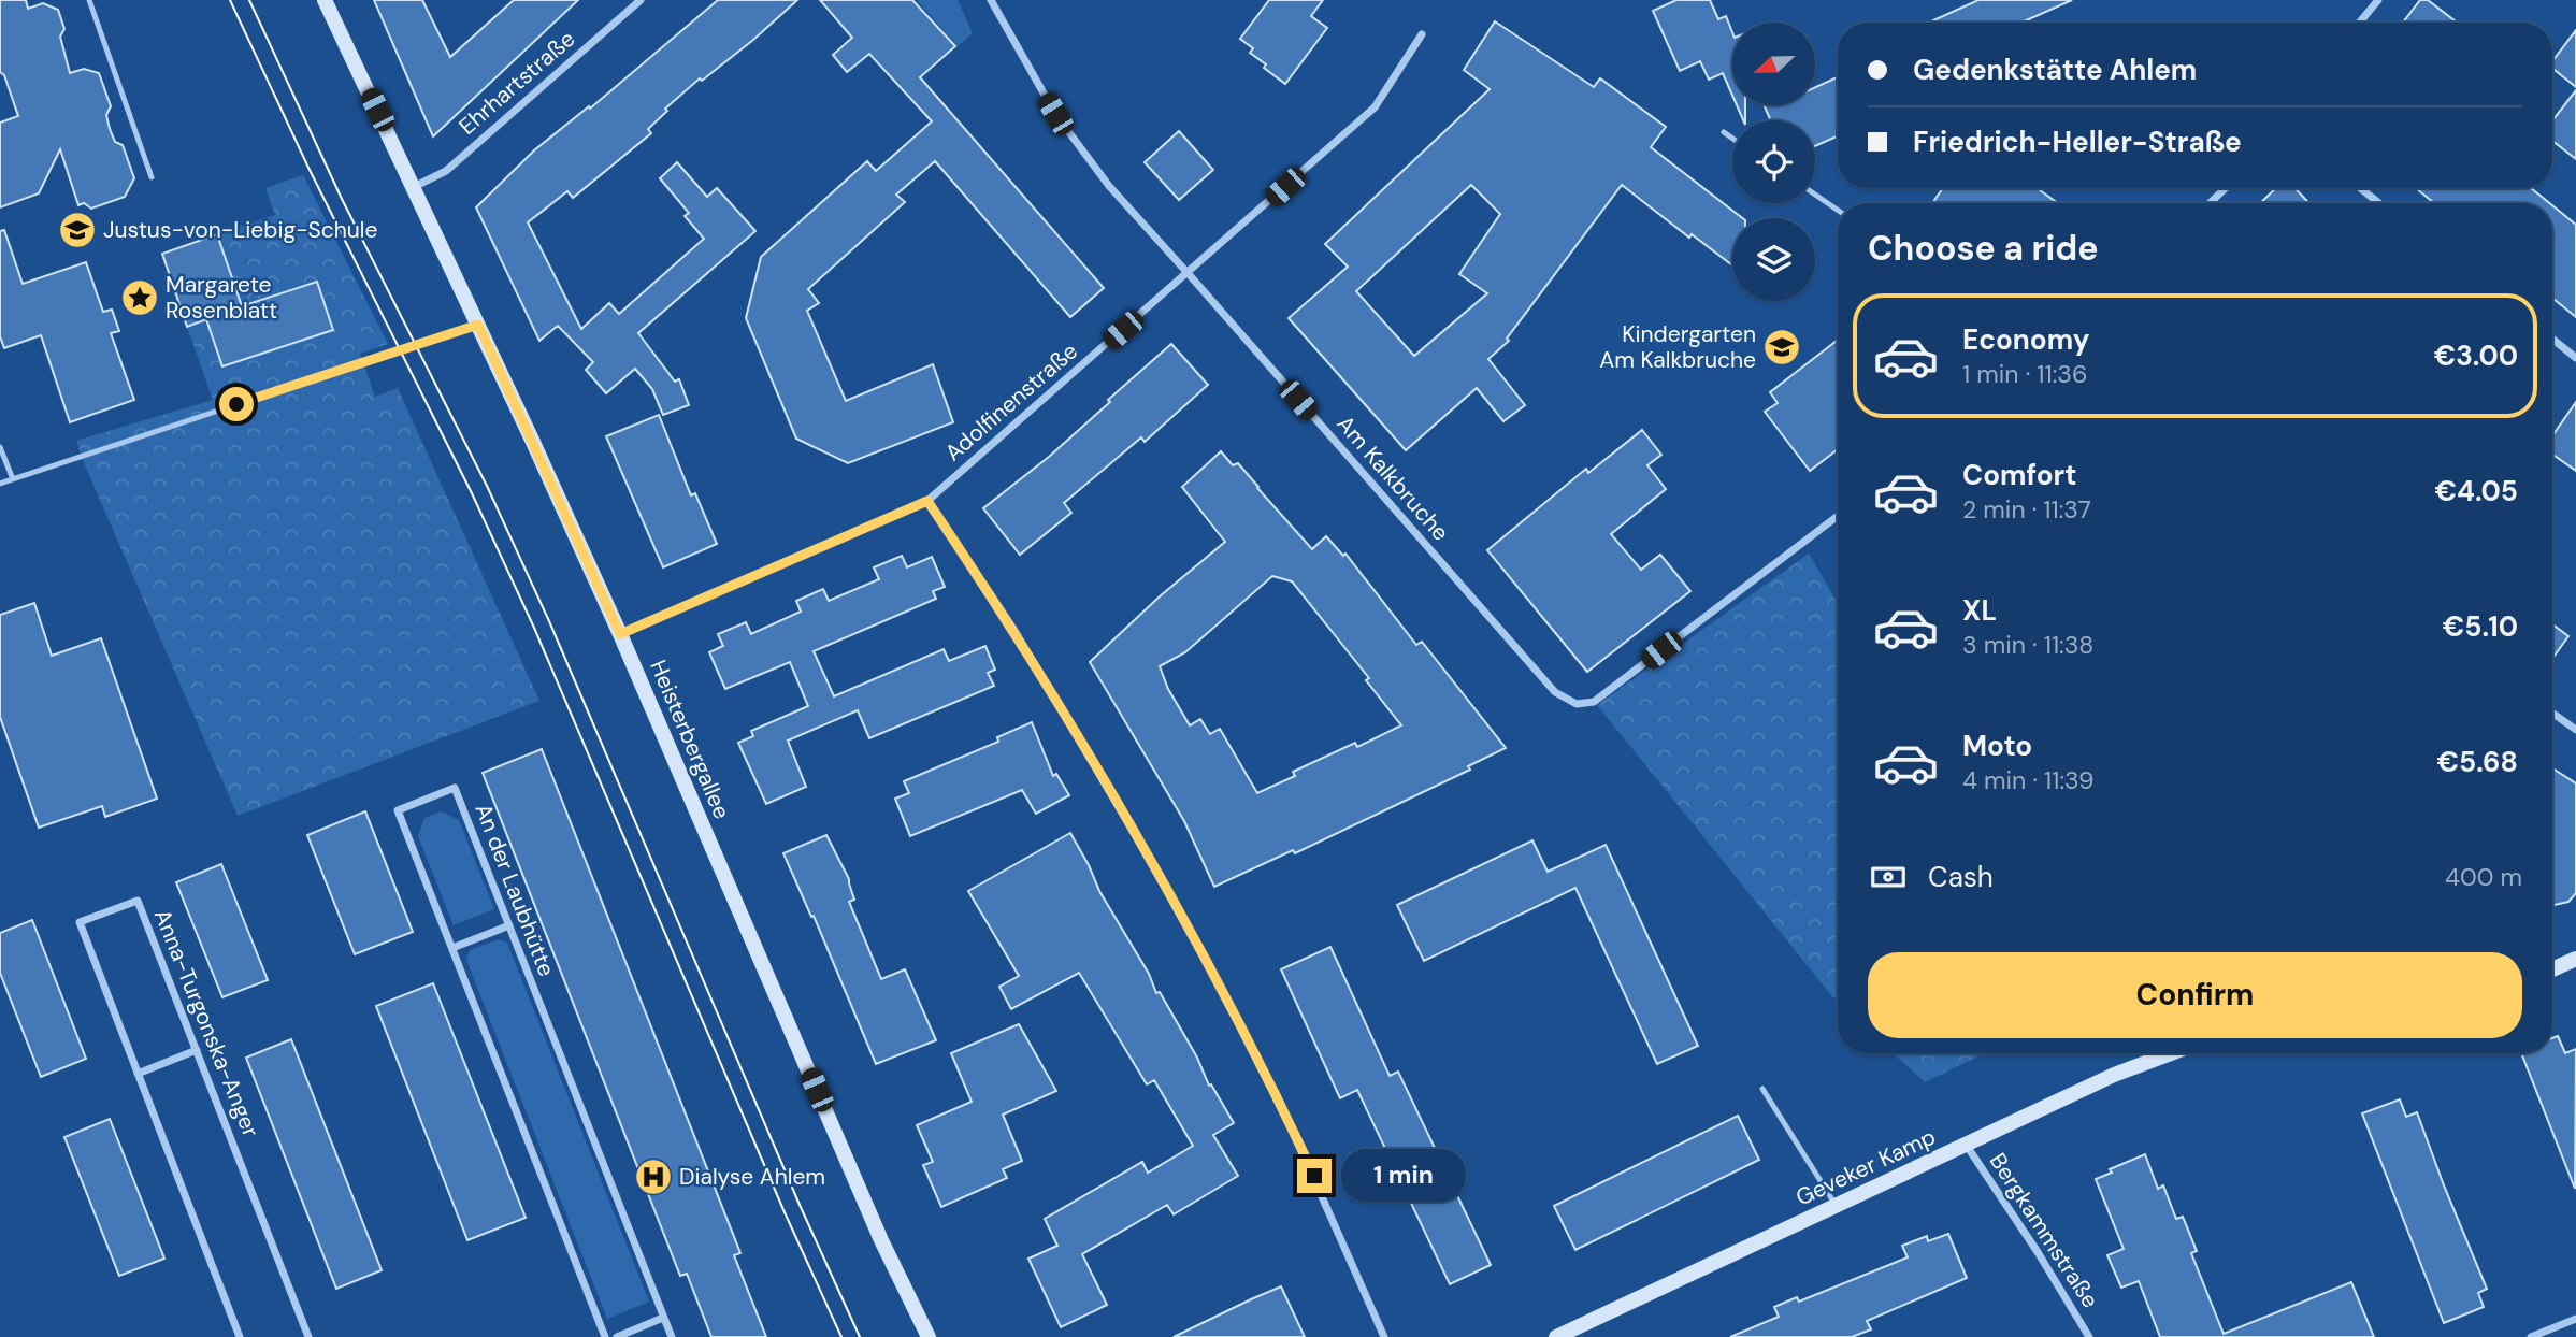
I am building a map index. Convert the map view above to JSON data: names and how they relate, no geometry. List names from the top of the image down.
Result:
{
  "streets": {
    "main road": ["Heisterbergallee", "Geveker Kamp"],
    "street": [
      "Ehrhartstraße",
      "Adolfinenstraße",
      "Am Kalkbruche",
      "An der Laubhütte",
      "Anna-Turgonska-Anger",
      "Bergkammstraße"
    ]
  },
  "crossings": [
    ["Ehrhartstraße", "Heisterbergallee"],
    ["Adolfinenstraße", "Am Kalkbruche"],
    ["Adolfinenstraße", "Heisterbergallee"],
    ["Geveker Kamp", "Bergkammstraße"]
  ],
  "places": {
    "school or university": ["Justus-von-Liebig-Schule", "Kindergarten Am Kalkbruche"],
    "place": ["Margarete Rosenblatt"],
    "hospital": ["Dialyse Ahlem"]
  },
  "north": "left",
  "page": {
    "banner": ["Gedenkstätte Ahlem", "Friedrich-Heller-Straße"],
    "heading": "Choose a ride",
    "list": [
      {
        "name": "Economy",
        "note": "1 min · 11:36",
        "value": "€3.00"
      },
      {
        "name": "Comfort",
        "note": "2 min · 11:37",
        "value": "€4.05"
      },
      {
        "name": "XL",
        "note": "3 min · 11:38",
        "value": "€5.10"
      },
      {
        "name": "Moto",
        "note": "4 min · 11:39",
        "value": "€5.68"
      }
    ],
    "pay": ["Cash", "400 m"],
    "buttons": "Confirm",
    "bubble": "1 min"
  }
}
